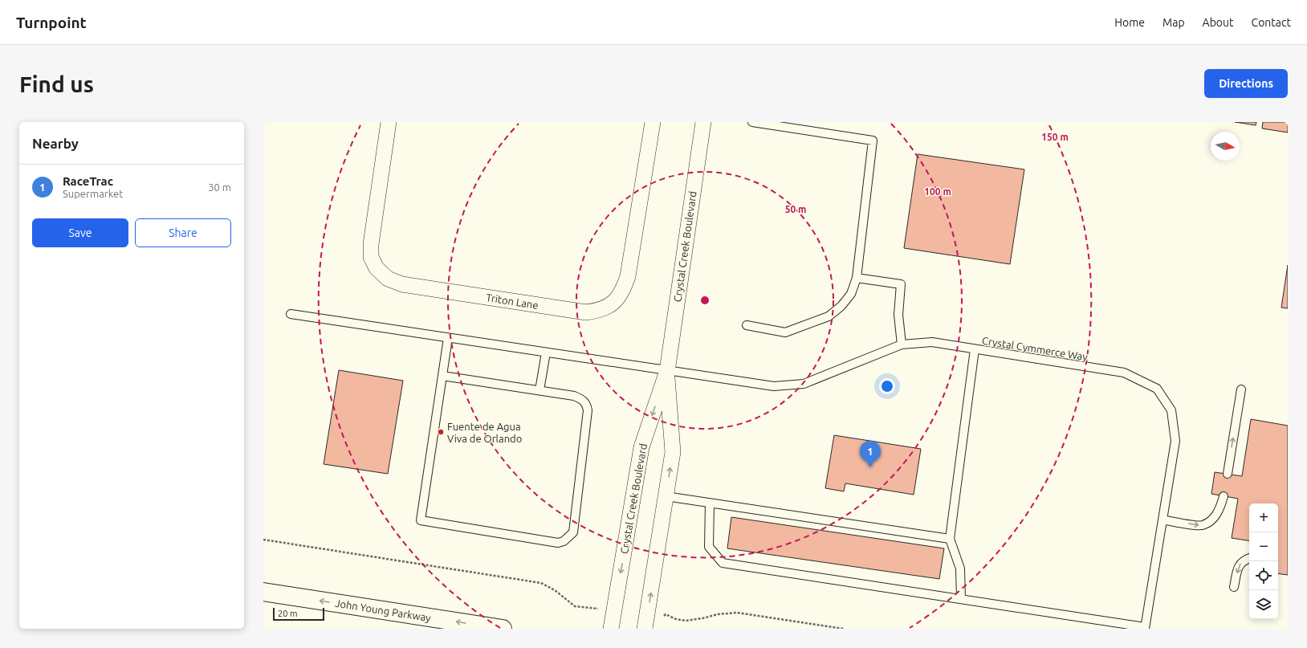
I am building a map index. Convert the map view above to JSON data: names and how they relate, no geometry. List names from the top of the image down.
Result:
{
  "streets": {
    "highway": ["John Young Parkway"],
    "street": ["Crystal Creek Boulevard", "Triton Lane"],
    "lane": ["Crystal Cymmerce Way"]
  },
  "crossings": [
    ["Crystal Creek Boulevard", "Crystal Cymmerce Way"]
  ],
  "one_way": ["John Young Parkway"],
  "places": ["Fuente de Agua Viva de Orlando"],
  "scale_bar": "20 m",
  "north": "right",
  "page": {
    "header": "Turnpoint",
    "nav": [
      "Home",
      "Map",
      "About",
      "Contact"
    ],
    "buttons": [
      "Directions",
      ["Save", "Share"]
    ],
    "title": "Find us",
    "heading": "Nearby",
    "list": [
      {
        "mark": "1",
        "name": "RaceTrac",
        "note": "Supermarket",
        "value": "30 m"
      }
    ],
    "pins": "1",
    "map_buttons": ["+", "−"],
    "scale": "20 m"
  },
  "rings": ["150 m", "100 m", "50 m"]
}
